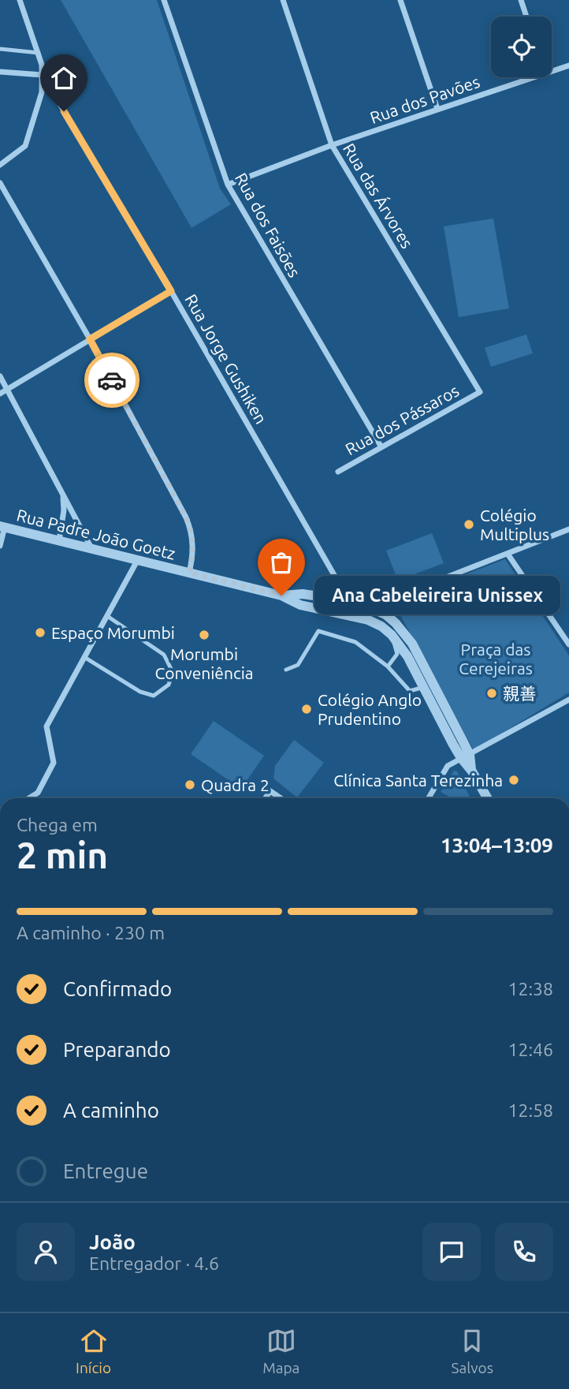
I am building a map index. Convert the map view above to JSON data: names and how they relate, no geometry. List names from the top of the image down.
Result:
{
  "streets": {
    "street": [
      "Rua dos Pavões",
      "Rua das Árvores",
      "Rua dos Faisões",
      "Rua Jorge Gushiken",
      "Rua dos Pássaros",
      "Rua Padre João Goetz"
    ]
  },
  "crossings": [
    ["Rua dos Pavões", "Rua das Árvores"],
    ["Rua dos Pavões", "Rua dos Faisões"],
    ["Rua das Árvores", "Rua dos Pássaros"],
    ["Rua dos Faisões", "Rua dos Pássaros"],
    ["Rua Jorge Gushiken", "Rua Padre João Goetz"]
  ],
  "parks": ["Praça das Cerejeiras"],
  "places": [
    "Colégio Multiplus",
    "Ana Cabeleireira Unissex",
    "Espaço Morumbi",
    "Morumbi Conveniência",
    "親善",
    "Colégio Anglo Prudentino",
    "Clínica Santa Terezinha",
    "Quadra 2"
  ],
  "page": {
    "bubble": "Ana Cabeleireira Unissex",
    "heading": ["2 min", "Chega em", "13:04–13:09"],
    "panel": ["João", "Entregador · 4.6"],
    "bar": "A caminho · 230 m",
    "list": [
      ["Confirmado", "12:38"],
      ["Preparando", "12:46"],
      ["A caminho", "12:58"],
      "Entregue"
    ],
    "tabs": ["Início", "Mapa", "Salvos"]
  }
}
